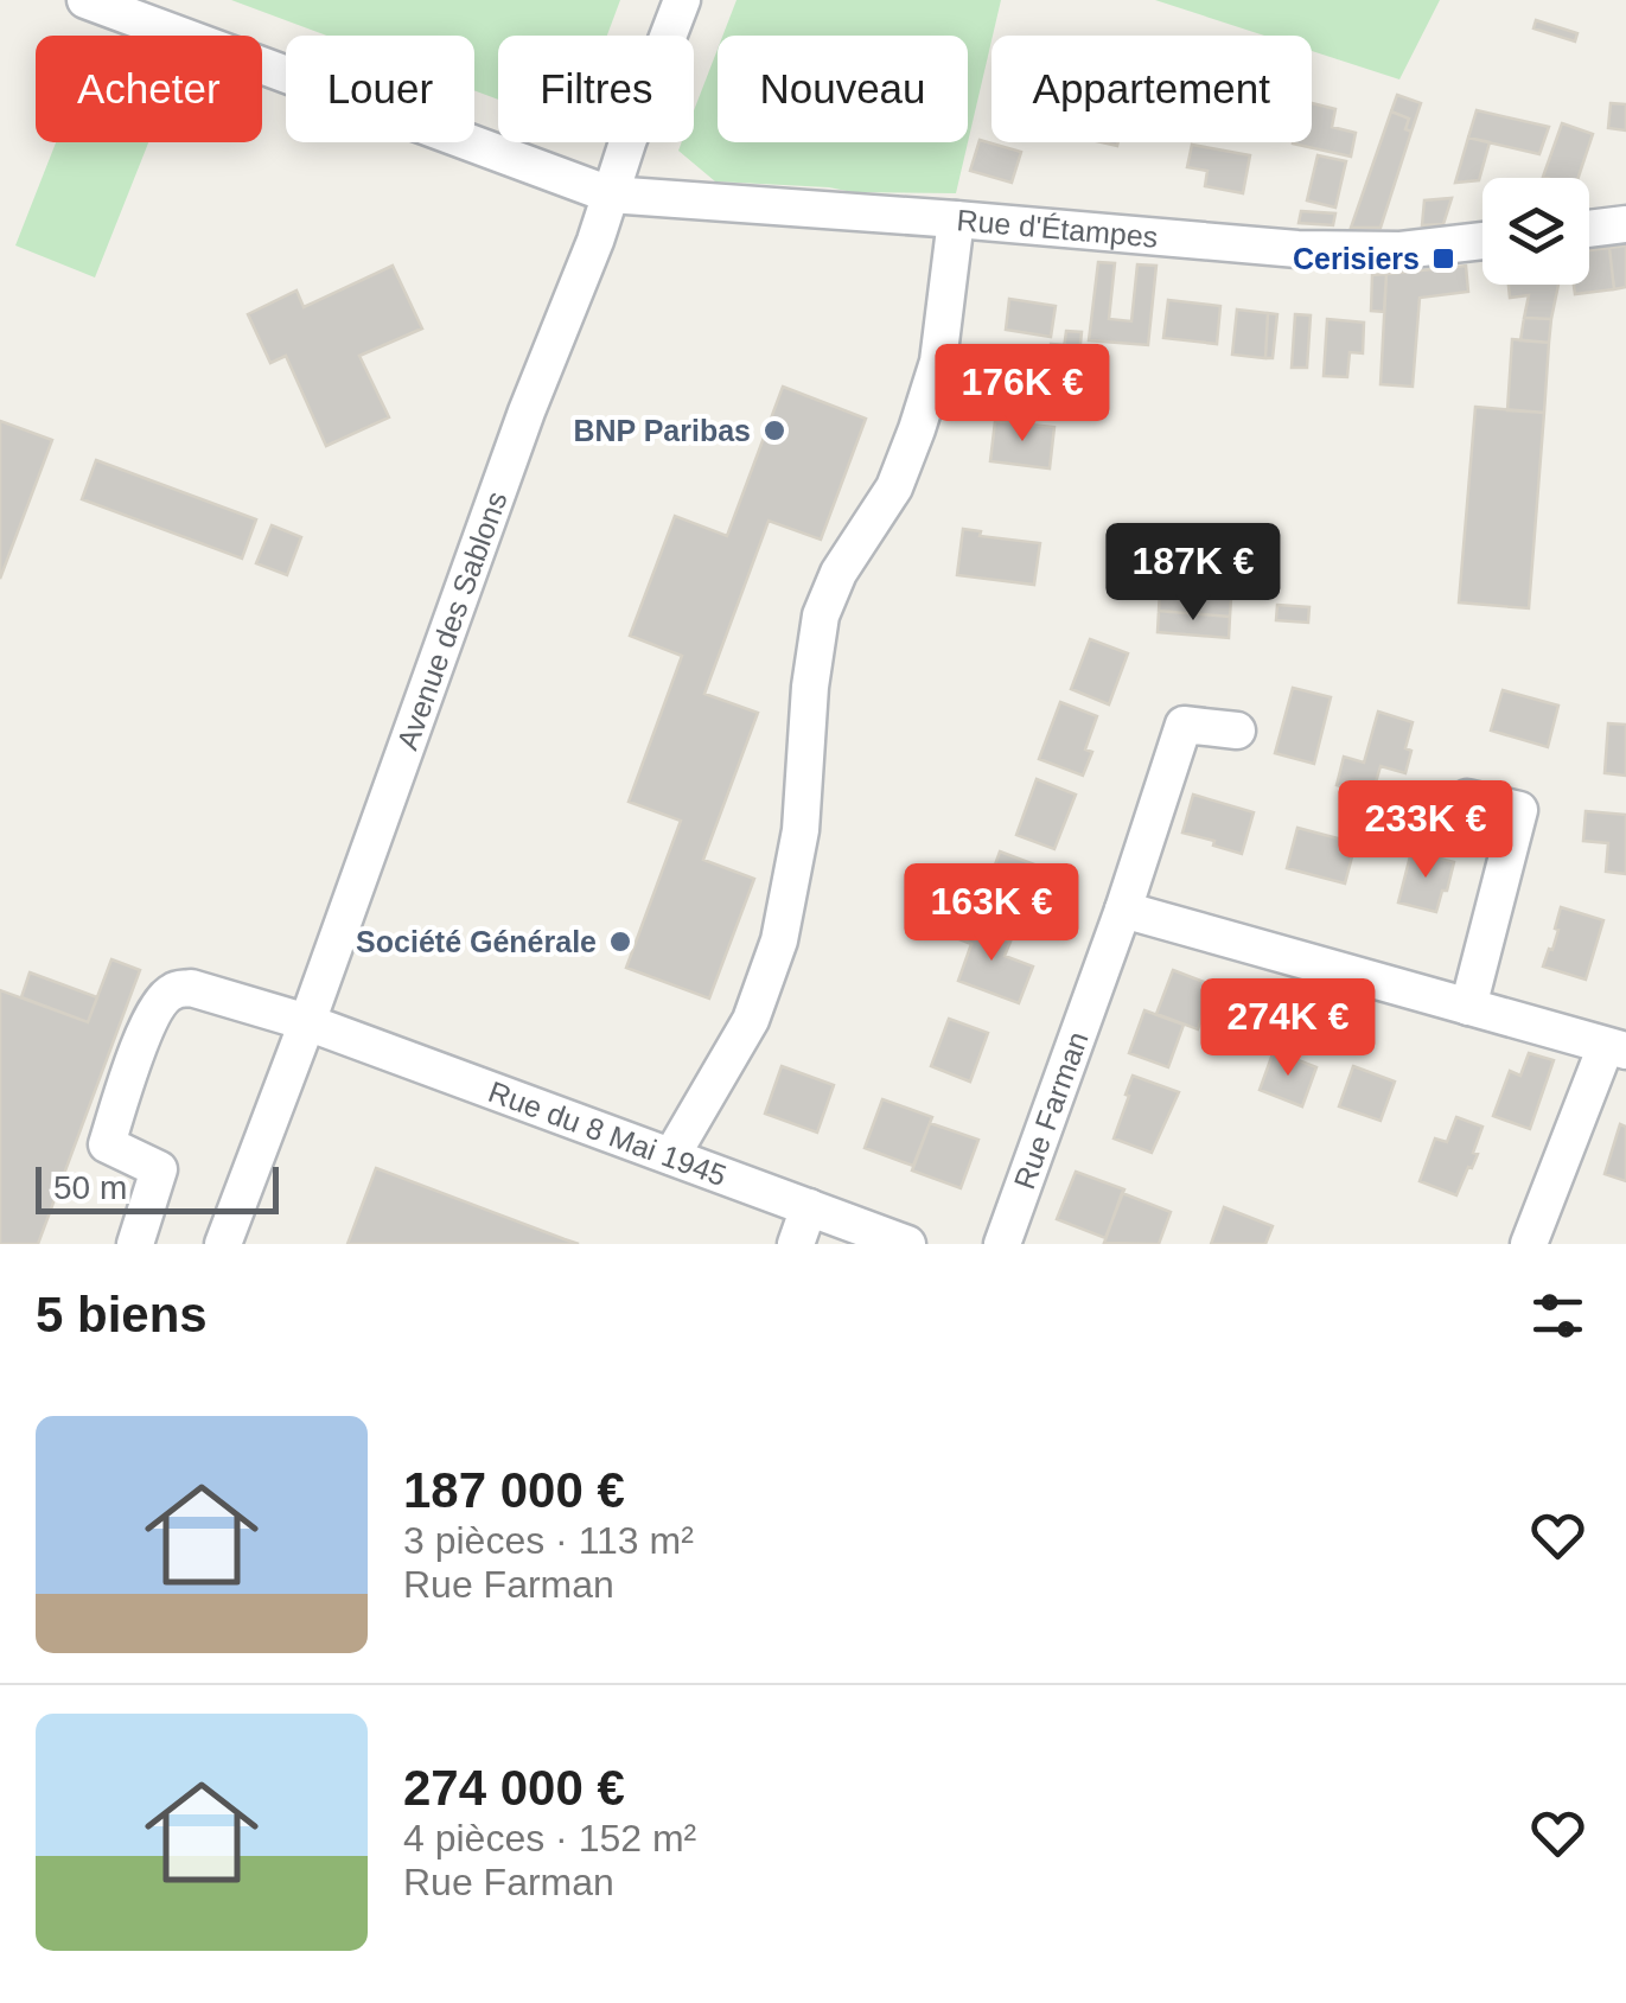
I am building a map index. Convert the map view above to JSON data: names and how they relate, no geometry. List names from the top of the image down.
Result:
{
  "streets": {
    "street": [
      "Rue d'Étampes",
      "Avenue des Sablons",
      "Rue Farman",
      "Rue du 8 Mai 1945"
    ]
  },
  "crossings": [
    ["Rue d'Étampes", "Avenue des Sablons"],
    ["Avenue des Sablons", "Rue du 8 Mai 1945"]
  ],
  "places": {
    "transit": ["Cerisiers"],
    "other": ["BNP Paribas", "Société Générale"]
  },
  "scale_bar": "50 m",
  "page": {
    "chip": [
      "Acheter",
      "Louer",
      "Filtres",
      "Nouveau",
      "Appartement"
    ],
    "price": [
      "176K €",
      "187K €",
      "233K €",
      "163K €",
      "274K €"
    ],
    "scale": "50 m",
    "heading": "5 biens",
    "list": [
      {
        "name": "187 000 €",
        "note": "3 pièces · 113 m² · Rue Farman"
      },
      {
        "name": "274 000 €",
        "note": "4 pièces · 152 m² · Rue Farman"
      }
    ]
  }
}
